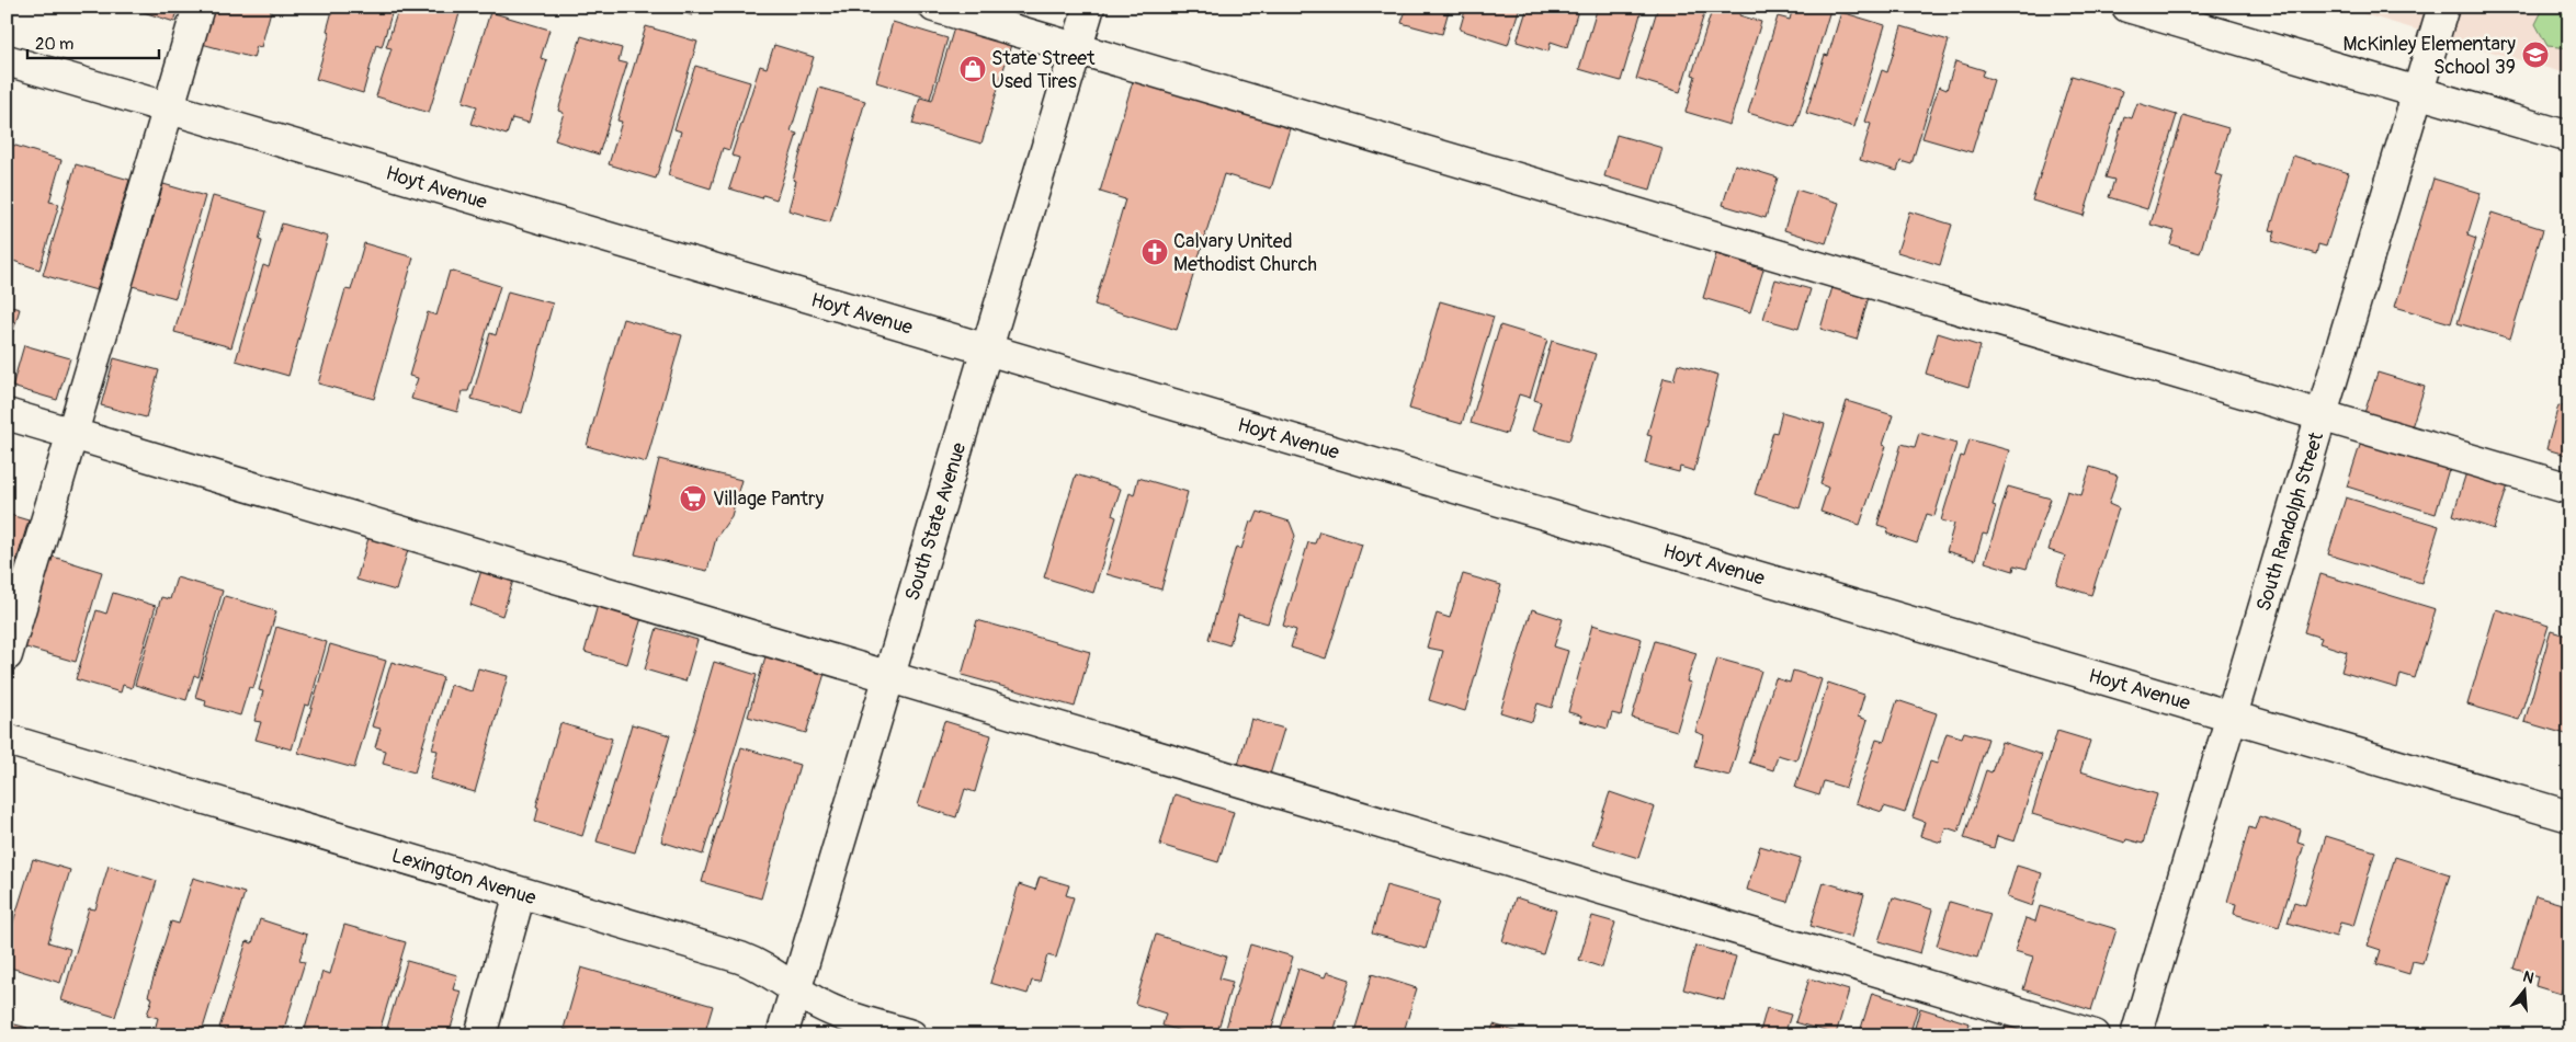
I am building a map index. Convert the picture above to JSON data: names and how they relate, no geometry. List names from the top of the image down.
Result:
{
  "streets": {
    "street": [
      "Hoyt Avenue",
      "South State Avenue",
      "South Randolph Street",
      "Lexington Avenue"
    ]
  },
  "crossings": [
    ["Hoyt Avenue", "South State Avenue"],
    ["Hoyt Avenue", "South Randolph Street"],
    ["South State Avenue", "Lexington Avenue"]
  ],
  "places": {
    "school or university": ["McKinley Elementary School 39"],
    "shop": ["State Street Used Tires"],
    "church": ["Calvary United Methodist Church"],
    "supermarket": ["Village Pantry"]
  },
  "scale_bar": "20 m",
  "north": "top"
}
